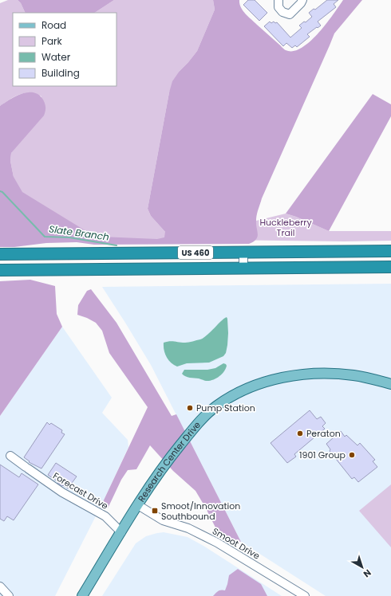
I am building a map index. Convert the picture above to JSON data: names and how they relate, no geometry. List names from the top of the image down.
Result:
{
  "streets": {
    "highway": ["US 460"],
    "main road": ["Research Center Drive"],
    "street": ["Forecast Drive", "Smoot Drive"]
  },
  "crossings": [
    ["Research Center Drive", "Forecast Drive"],
    ["Research Center Drive", "Smoot Drive"]
  ],
  "water": ["Slate Branch"],
  "parks": ["Huckleberry Trail"],
  "places": {
    "other": ["Pump Station", "Peraton", "1901 Group"],
    "transit": ["Smoot/Innovation Southbound"]
  },
  "legend": [
    "Road",
    "Park",
    "Water",
    "Building"
  ],
  "north": "bottom right"
}
